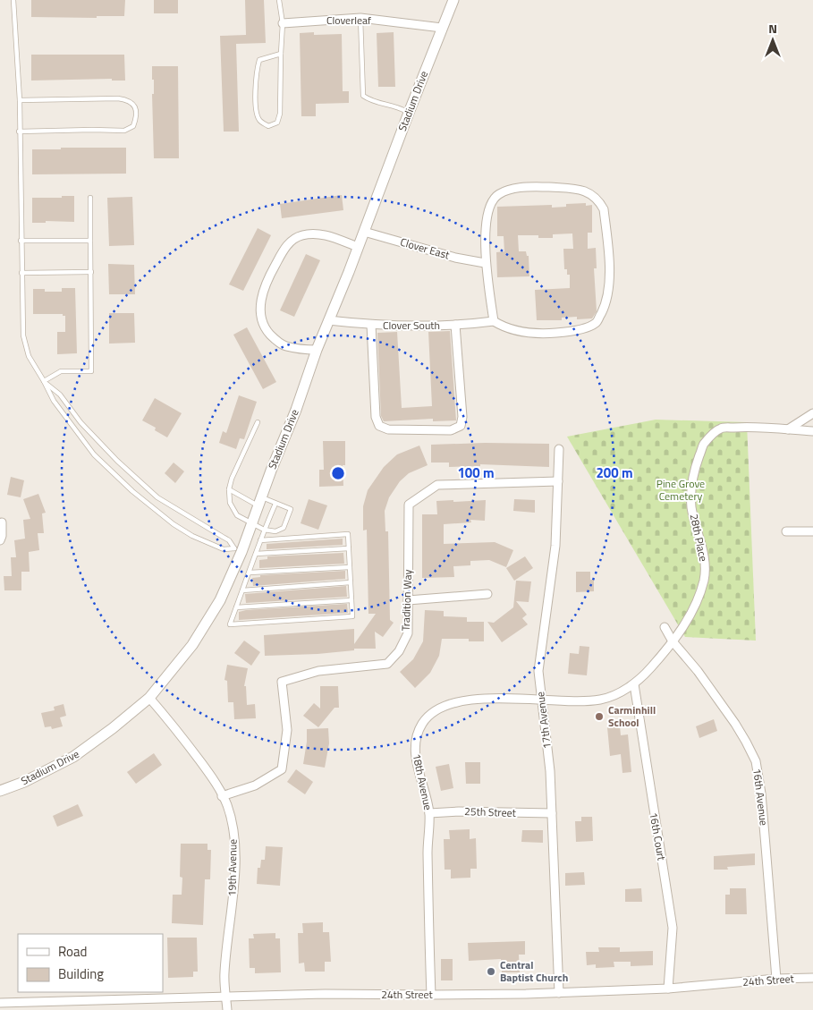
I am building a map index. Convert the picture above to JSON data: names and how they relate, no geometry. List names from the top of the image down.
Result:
{
  "streets": {
    "street": [
      "Cloverleaf",
      "Stadium Drive",
      "Clover East",
      "Clover South",
      "28th Place",
      "Tradition Way",
      "17th Avenue",
      "18th Avenue",
      "16th Avenue",
      "25th Street",
      "16th Court",
      "19th Avenue",
      "24th Street"
    ]
  },
  "crossings": [
    ["Cloverleaf", "Stadium Drive"],
    ["Stadium Drive", "Clover East"],
    ["Stadium Drive", "Clover South"],
    ["Stadium Drive", "19th Avenue"],
    ["Clover East", "Clover South"],
    ["28th Place", "17th Avenue"],
    ["28th Place", "18th Avenue"],
    ["28th Place", "16th Avenue"],
    ["28th Place", "16th Court"],
    ["Tradition Way", "17th Avenue"],
    ["Tradition Way", "19th Avenue"],
    ["17th Avenue", "18th Avenue"],
    ["17th Avenue", "25th Street"],
    ["17th Avenue", "24th Street"],
    ["18th Avenue", "25th Street"],
    ["18th Avenue", "24th Street"],
    ["16th Avenue", "24th Street"],
    ["16th Court", "24th Street"],
    ["19th Avenue", "24th Street"]
  ],
  "parks": ["Pine Grove Cemetery"],
  "places": ["Carminhill School", "Central Baptist Church"],
  "legend": ["Road", "Building"],
  "north": "top",
  "rings": ["100 m", "200 m"]
}
